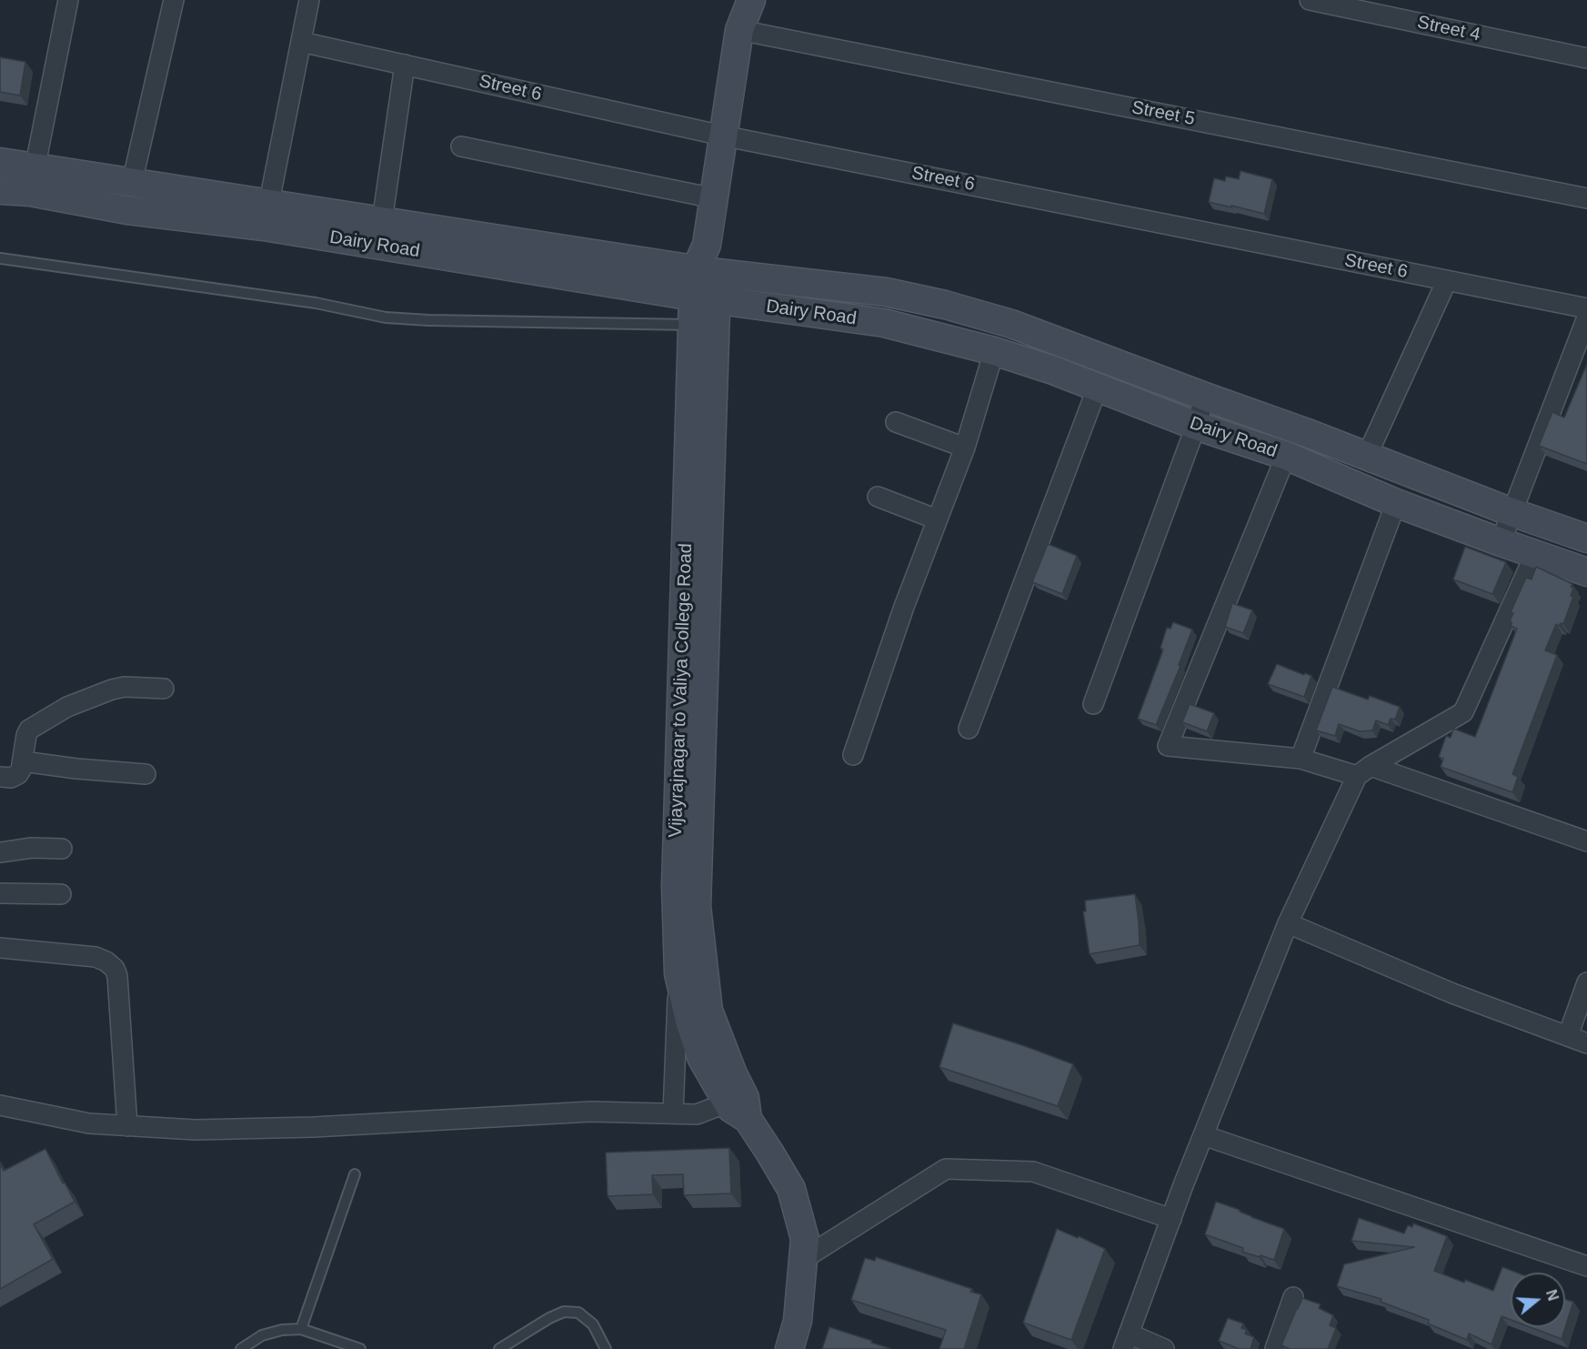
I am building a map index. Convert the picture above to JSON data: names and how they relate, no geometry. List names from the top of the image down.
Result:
{
  "streets": {
    "main road": ["Dairy Road", "Vijayrajnagar to Valiya College Road"],
    "street": ["Street 4", "Street 6", "Street 5"]
  },
  "crossings": [
    ["Street 6", "Vijayrajnagar to Valiya College Road"],
    ["Street 5", "Vijayrajnagar to Valiya College Road"],
    ["Dairy Road", "Vijayrajnagar to Valiya College Road"]
  ],
  "north": "right"
}
